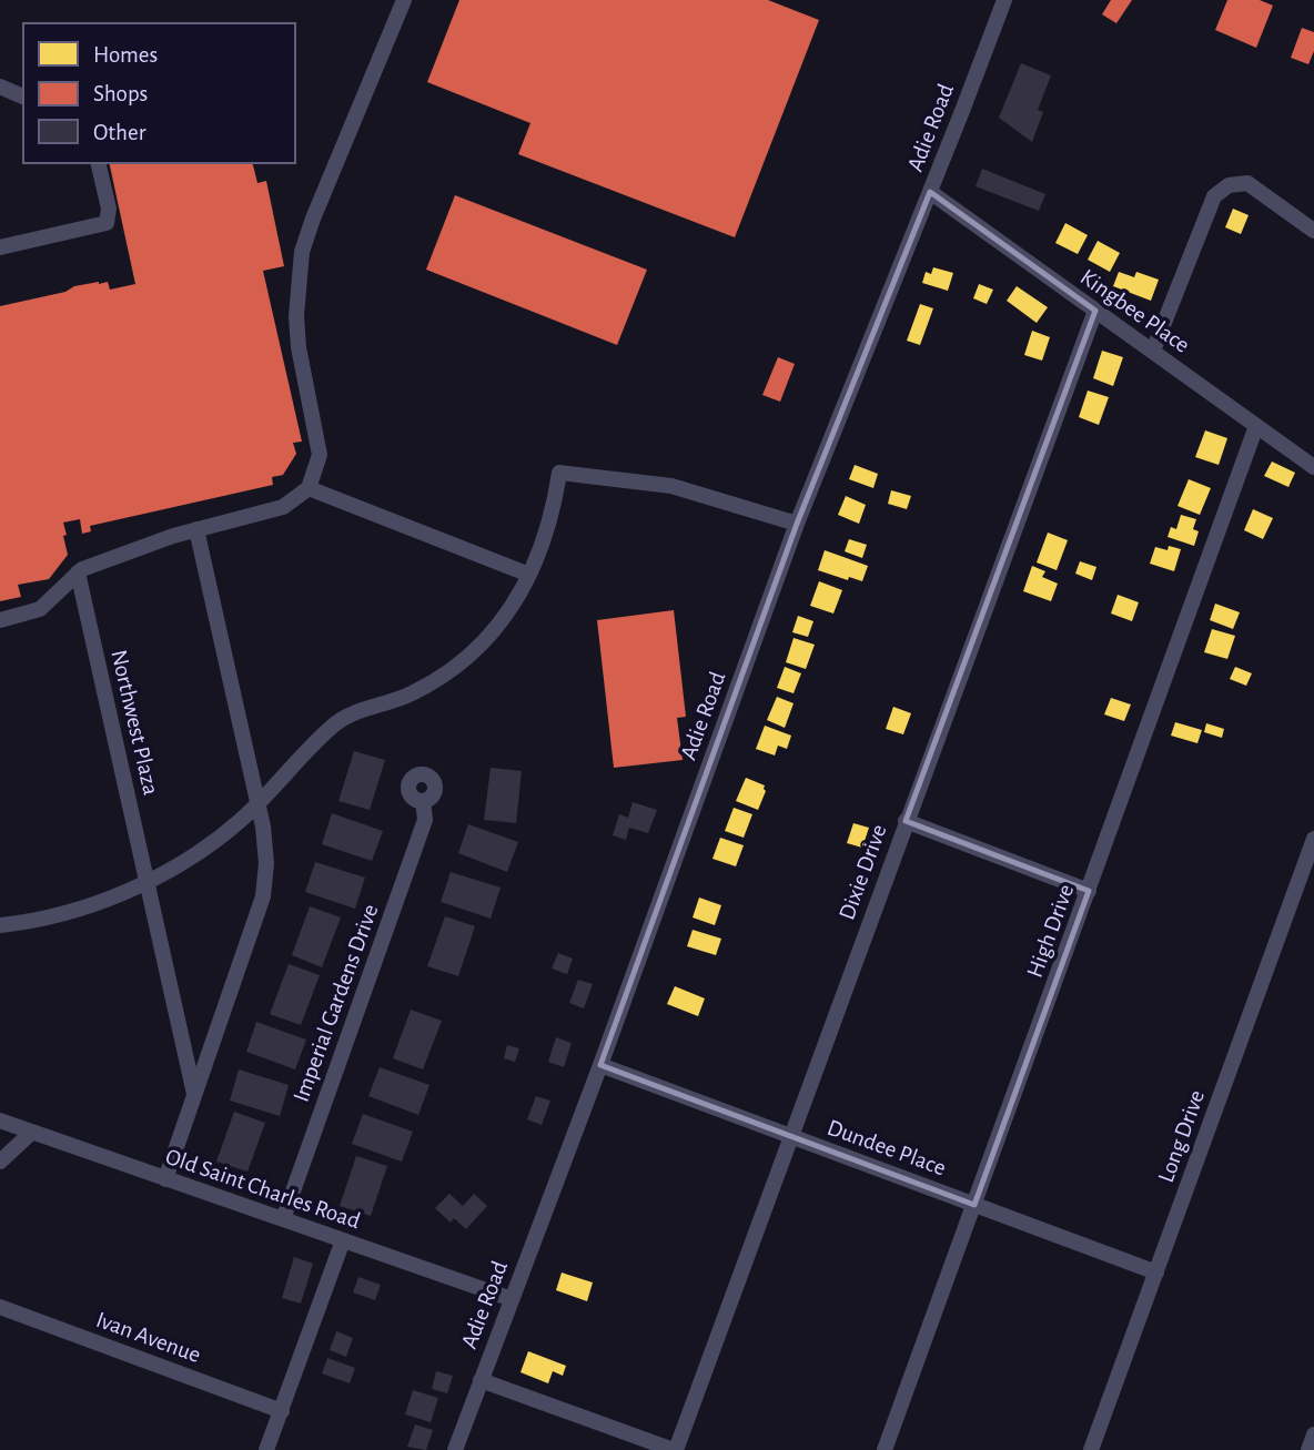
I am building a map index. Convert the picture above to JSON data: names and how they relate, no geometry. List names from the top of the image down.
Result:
{
  "streets": {
    "street": [
      "Adie Road",
      "Kingbee Place",
      "Northwest Plaza",
      "Dixie Drive",
      "High Drive",
      "Imperial Gardens Drive",
      "Long Drive",
      "Dundee Place",
      "Old Saint Charles Road",
      "Ivan Avenue"
    ]
  },
  "crossings": [
    ["Adie Road", "Kingbee Place"],
    ["Adie Road", "Dundee Place"],
    ["Adie Road", "Old Saint Charles Road"],
    ["Kingbee Place", "Dixie Drive"],
    ["Kingbee Place", "High Drive"],
    ["Dixie Drive", "Dundee Place"],
    ["High Drive", "Dundee Place"],
    ["Imperial Gardens Drive", "Old Saint Charles Road"],
    ["Long Drive", "Dundee Place"]
  ],
  "legend": ["Homes", "Shops", "Other"]
}
